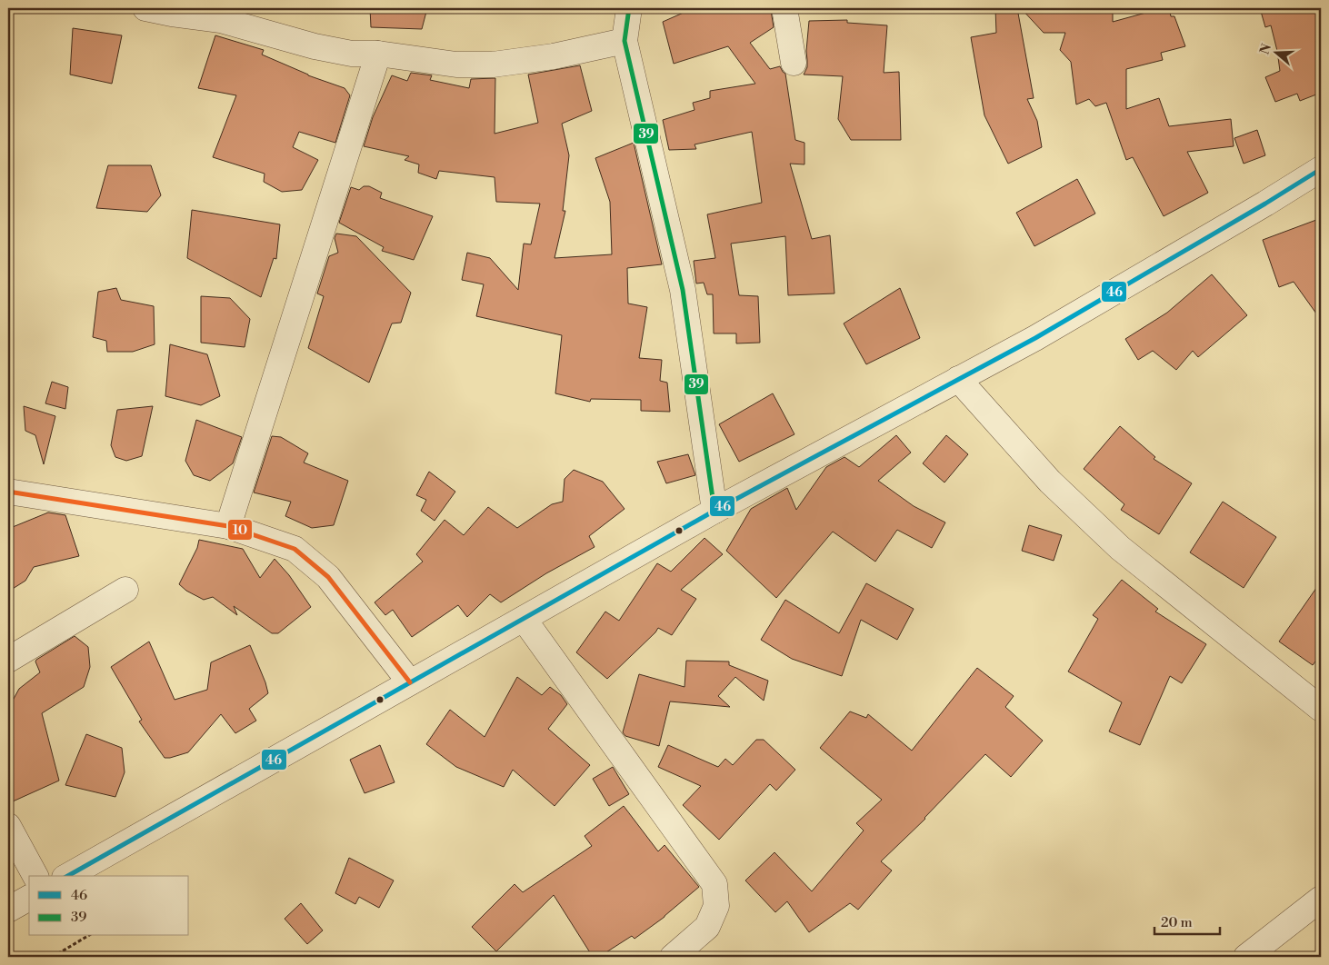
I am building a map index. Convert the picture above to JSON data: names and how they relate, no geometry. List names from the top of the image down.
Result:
{
  "lines": ["transit line 39", "transit line 46", "transit line 10"],
  "legend": ["46", "39"],
  "scale_bar": "20 m",
  "north": "left"
}
